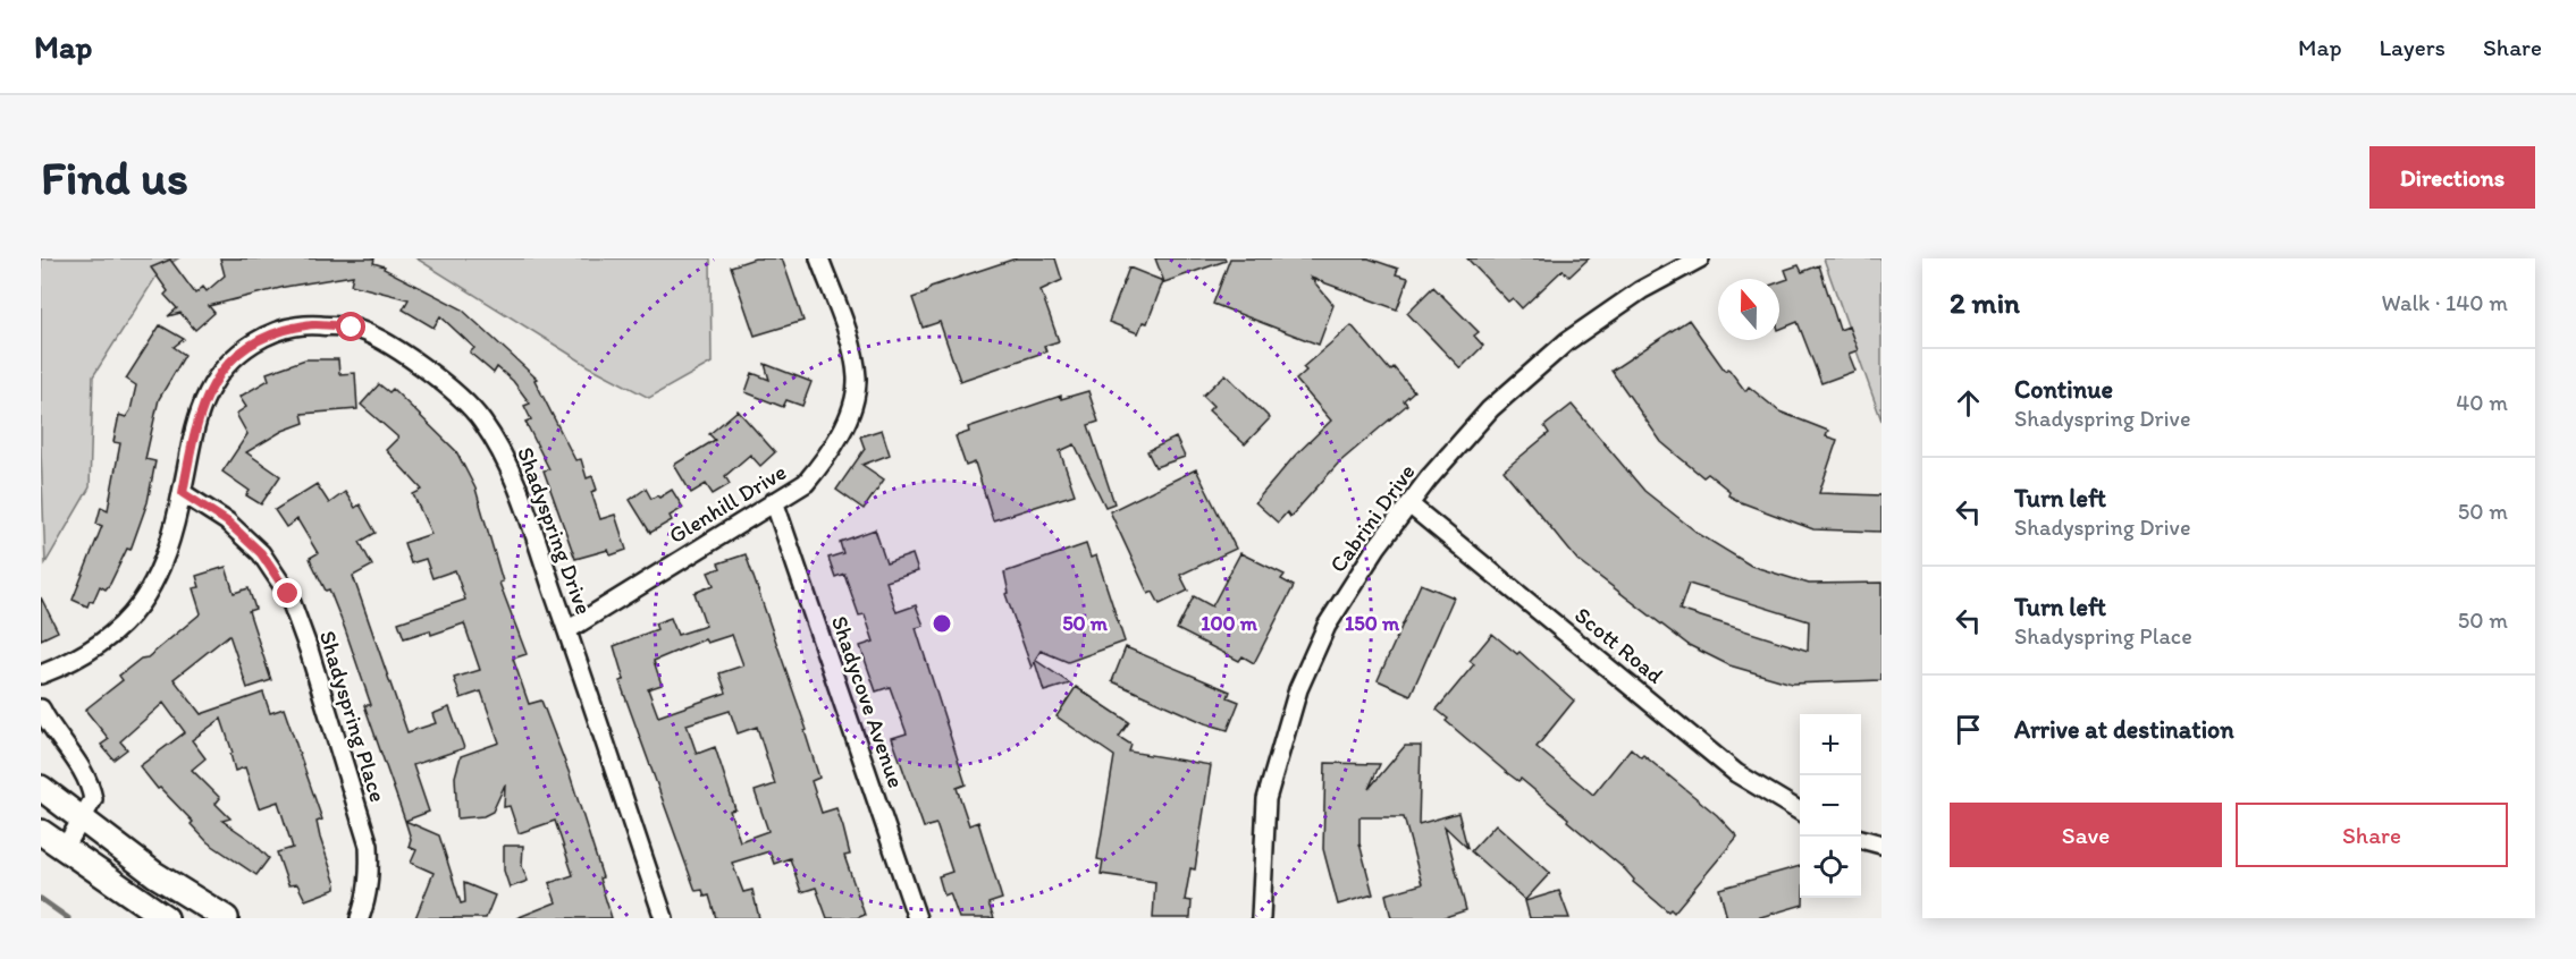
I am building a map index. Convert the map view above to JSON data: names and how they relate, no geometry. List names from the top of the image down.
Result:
{
  "streets": {
    "street": [
      "Glenhill Drive",
      "Cabrini Drive",
      "Shadyspring Drive",
      "Scott Road",
      "Shadycove Avenue",
      "Shadyspring Place"
    ]
  },
  "crossings": [
    ["Glenhill Drive", "Shadyspring Drive"],
    ["Glenhill Drive", "Shadycove Avenue"],
    ["Cabrini Drive", "Scott Road"],
    ["Shadyspring Drive", "Shadyspring Place"]
  ],
  "north": "top",
  "page": {
    "header": "Map",
    "nav": ["Map", "Layers", "Share"],
    "buttons": [
      "Directions",
      ["Save", "Share"]
    ],
    "title": "Find us",
    "heading": ["2 min", "Walk · 140 m"],
    "list": [
      ["Continue", "Shadyspring Drive", "40 m"],
      ["Turn left", "Shadyspring Drive", "50 m"],
      ["Turn left", "Shadyspring Place", "50 m"],
      "Arrive at destination"
    ],
    "map_buttons": ["+", "−"]
  },
  "rings": ["50 m", "100 m", "150 m"]
}
